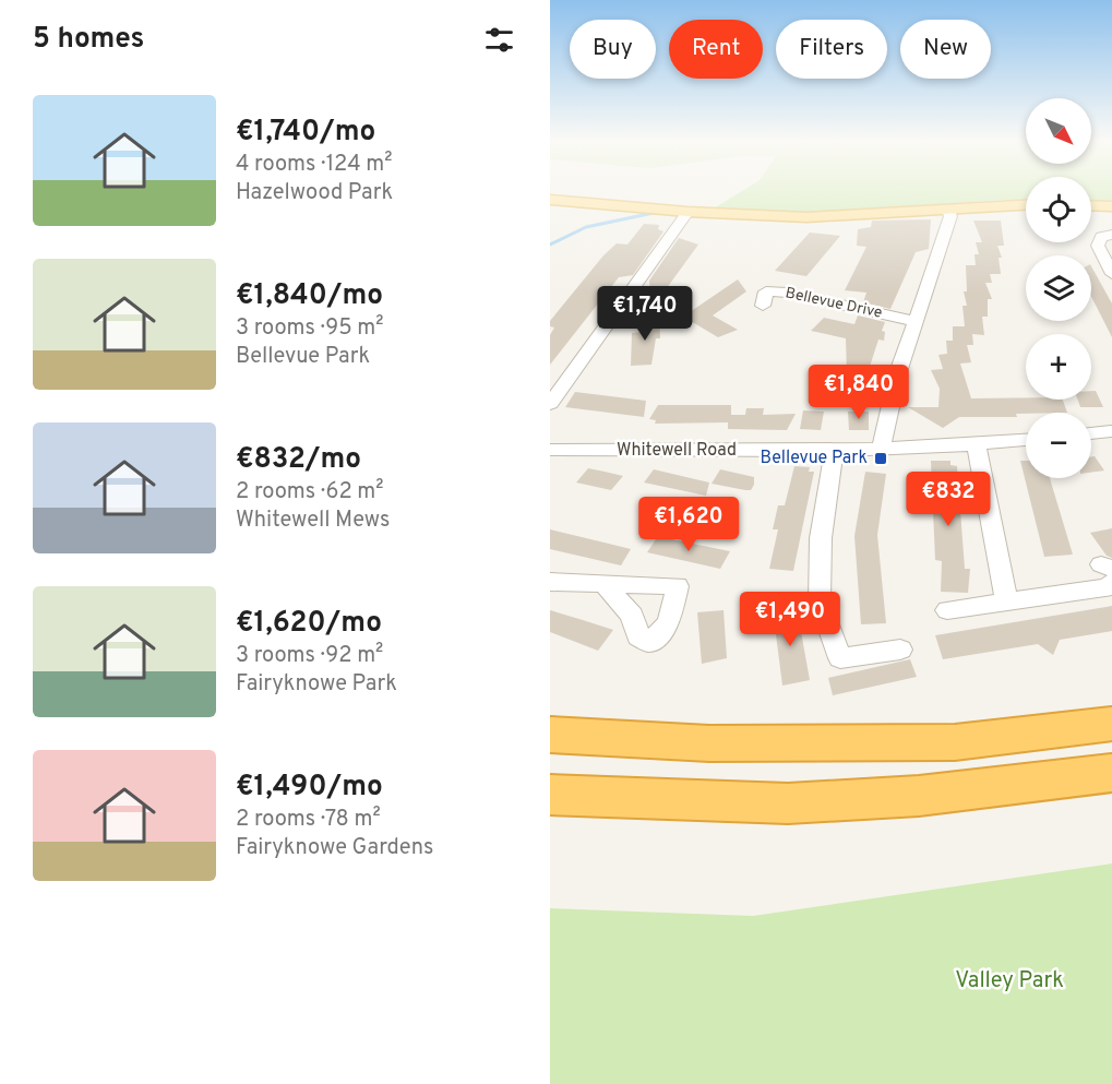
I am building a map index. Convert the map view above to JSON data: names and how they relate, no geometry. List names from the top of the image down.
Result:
{
  "streets": {
    "street": ["Bellevue Drive", "Whitewell Road"]
  },
  "parks": ["Valley Park"],
  "places": {
    "transit": ["Bellevue Park"]
  },
  "north": "bottom right",
  "page": {
    "heading": "5 homes",
    "chip": [
      "Buy",
      "Rent",
      "Filters",
      "New"
    ],
    "list": [
      {
        "name": "€1,740/mo",
        "note": "4 rooms · 124 m² · Hazelwood Park"
      },
      {
        "name": "€1,840/mo",
        "note": "3 rooms · 95 m² · Bellevue Park"
      },
      {
        "name": "€832/mo",
        "note": "2 rooms · 62 m² · Whitewell Mews"
      },
      {
        "name": "€1,620/mo",
        "note": "3 rooms · 92 m² · Fairyknowe Park"
      },
      {
        "name": "€1,490/mo",
        "note": "2 rooms · 78 m² · Fairyknowe Gardens"
      }
    ],
    "map_buttons": ["+", "−"],
    "price": [
      "€1,740",
      "€1,840",
      "€832",
      "€1,620",
      "€1,490"
    ]
  }
}
